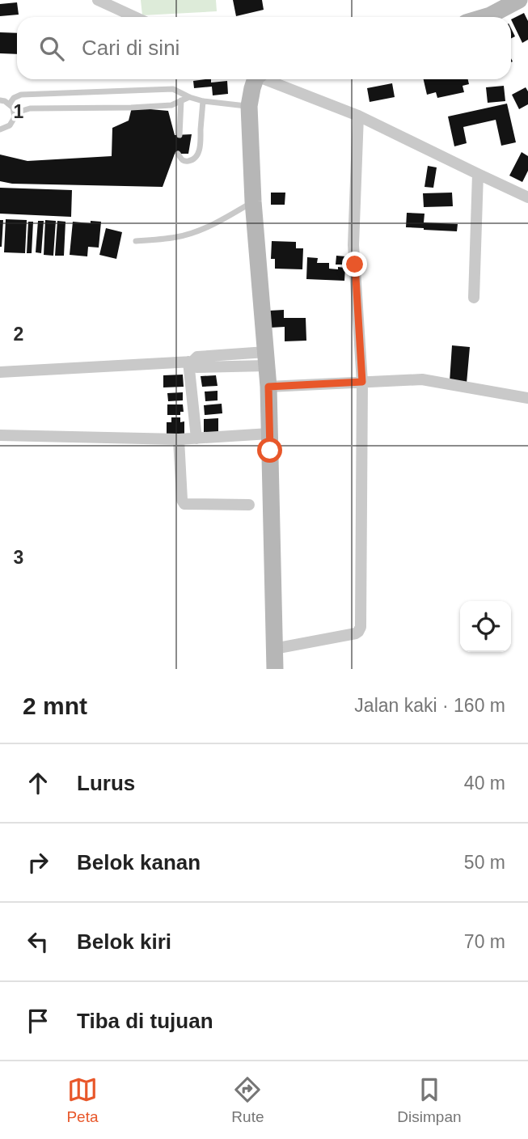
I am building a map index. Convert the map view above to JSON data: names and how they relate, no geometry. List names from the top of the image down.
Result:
{
  "page": {
    "search": "Cari di sini",
    "heading": ["2 mnt", "Jalan kaki · 160 m"],
    "list": [
      ["Lurus", "40 m"],
      ["Belok kanan", "50 m"],
      ["Belok kiri", "70 m"],
      "Tiba di tujuan"
    ],
    "nav": ["Peta", "Rute", "Disimpan"]
  },
  "grid": {
    "rows": ["1", "2", "3"]
  }
}
